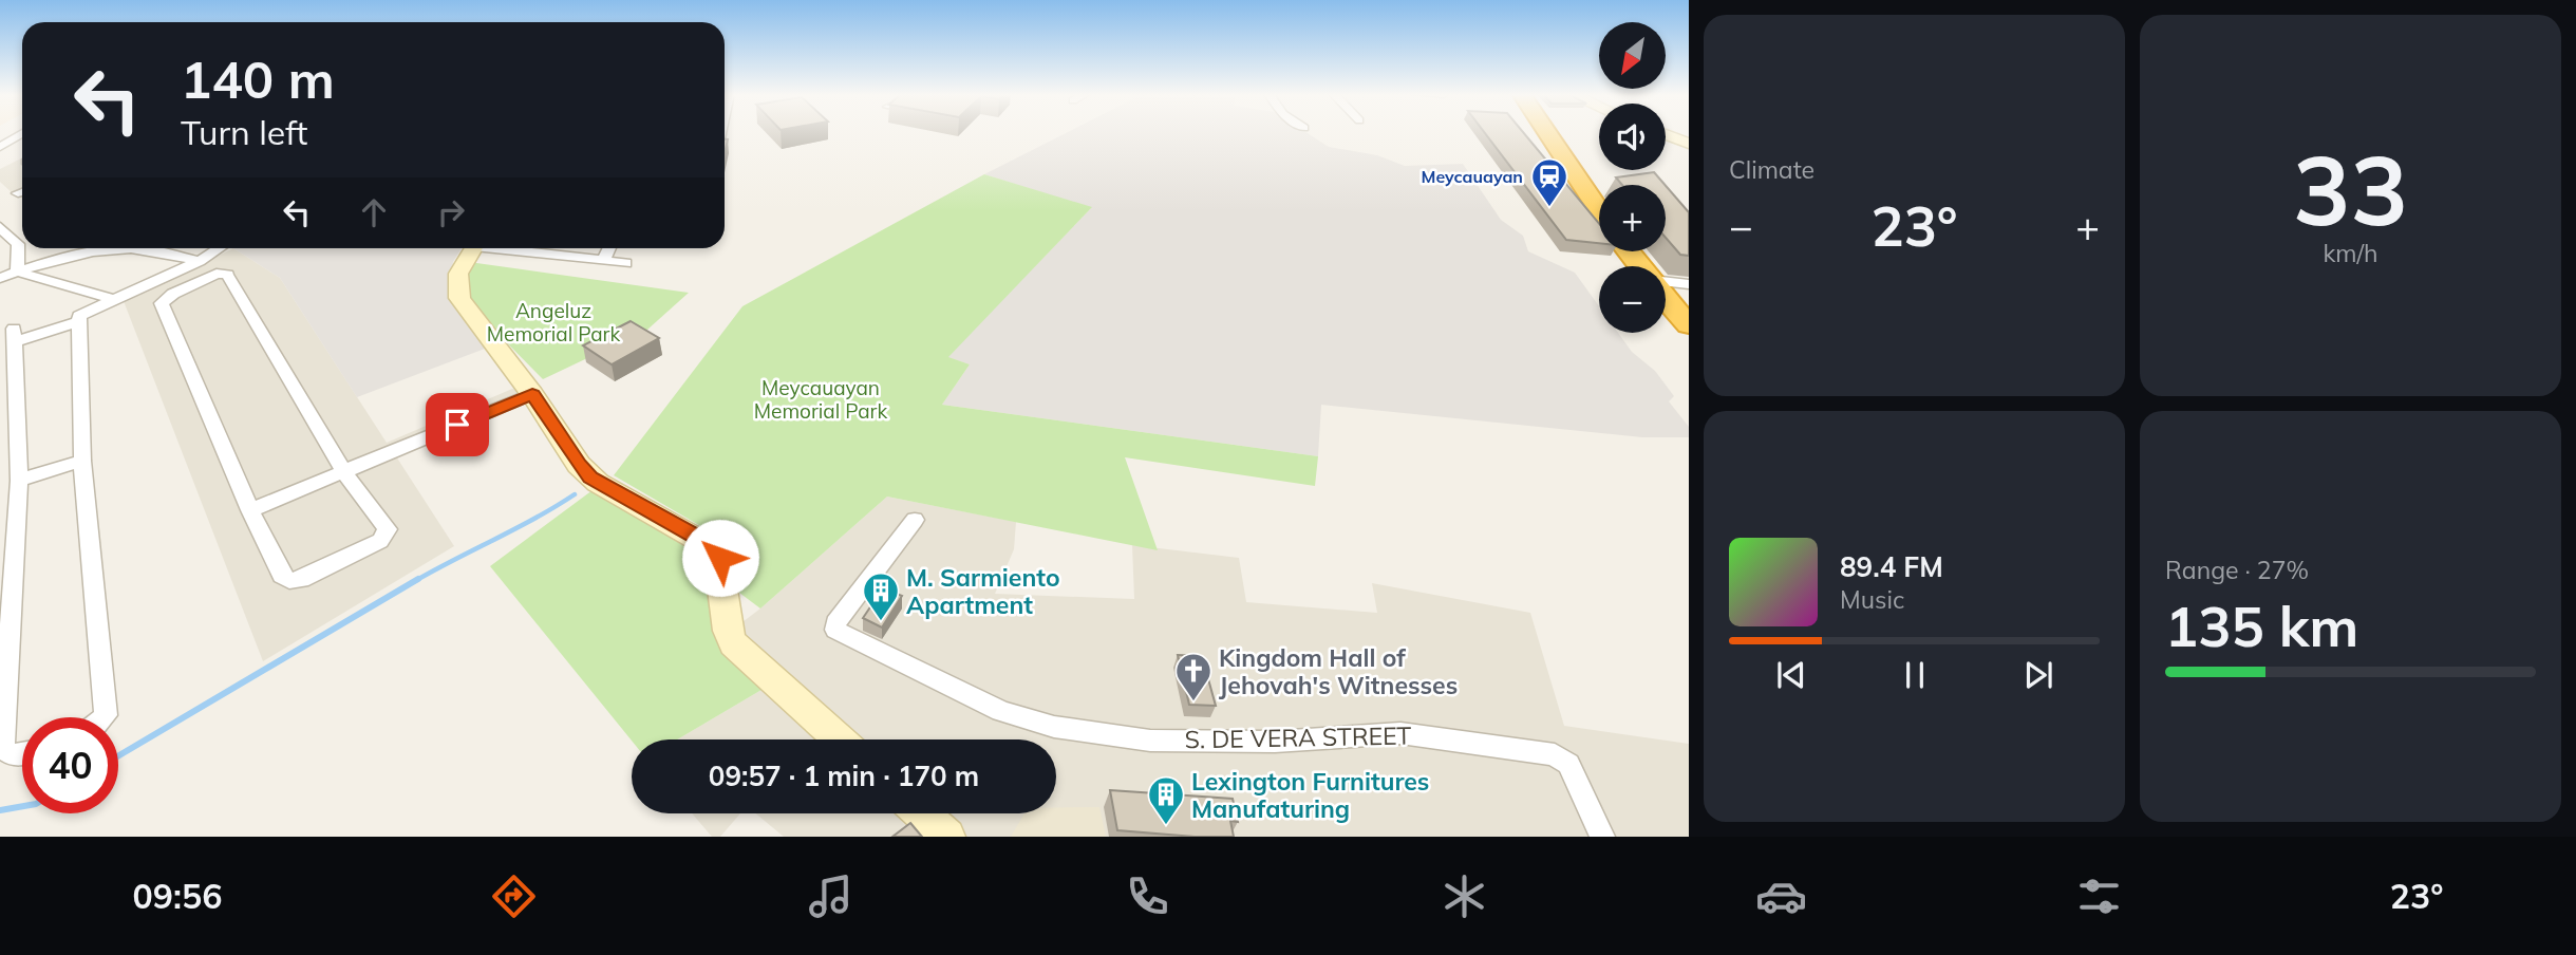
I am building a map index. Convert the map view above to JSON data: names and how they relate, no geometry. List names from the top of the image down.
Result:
{
  "streets": {
    "street": ["S. DE VERA STREET"]
  },
  "parks": ["Angeluz Memorial Park", "Meycauayan Memorial Park"],
  "places": {
    "station": ["Meycauayan"],
    "building": ["M. Sarmiento Apartment", "Lexington Furnitures Manufaturing"],
    "church": ["Kingdom Hall of Jehovah's Witnesses"]
  },
  "north": "bottom left",
  "page": {
    "tile": [
      "Climate",
      ["33", "km/h"],
      ["Range · 27%", "135 km"]
    ],
    "map_buttons": ["+", "−"],
    "turn": ["140 m", "Turn left"],
    "heat": ["−", "23°", "+"],
    "song": ["89.4 FM", "Music"],
    "limit": "40",
    "trip": "09:57 · 1 min · 170 m",
    "tabs": ["09:56", "23°"]
  }
}
